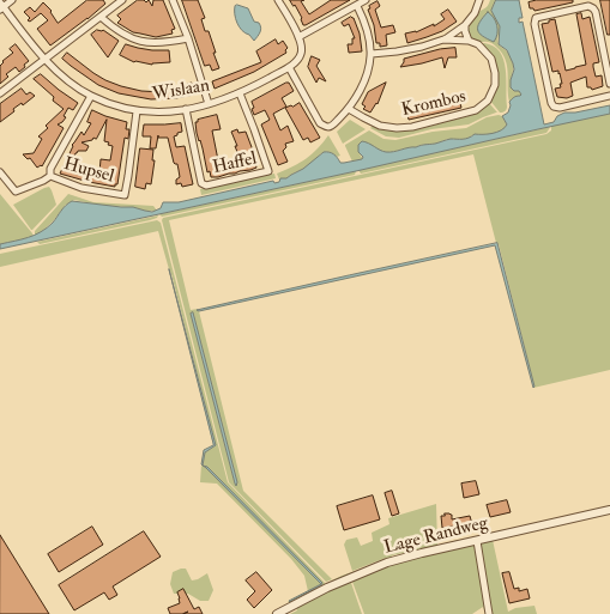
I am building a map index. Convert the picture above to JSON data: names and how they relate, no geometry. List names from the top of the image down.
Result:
{
  "streets": {
    "street": [
      "Wislaan",
      "Krombos",
      "Haffel",
      "Hupsel",
      "Lage Randweg"
    ]
  },
  "crossings": [
    ["Wislaan", "Haffel"],
    ["Wislaan", "Hupsel"]
  ]
}
